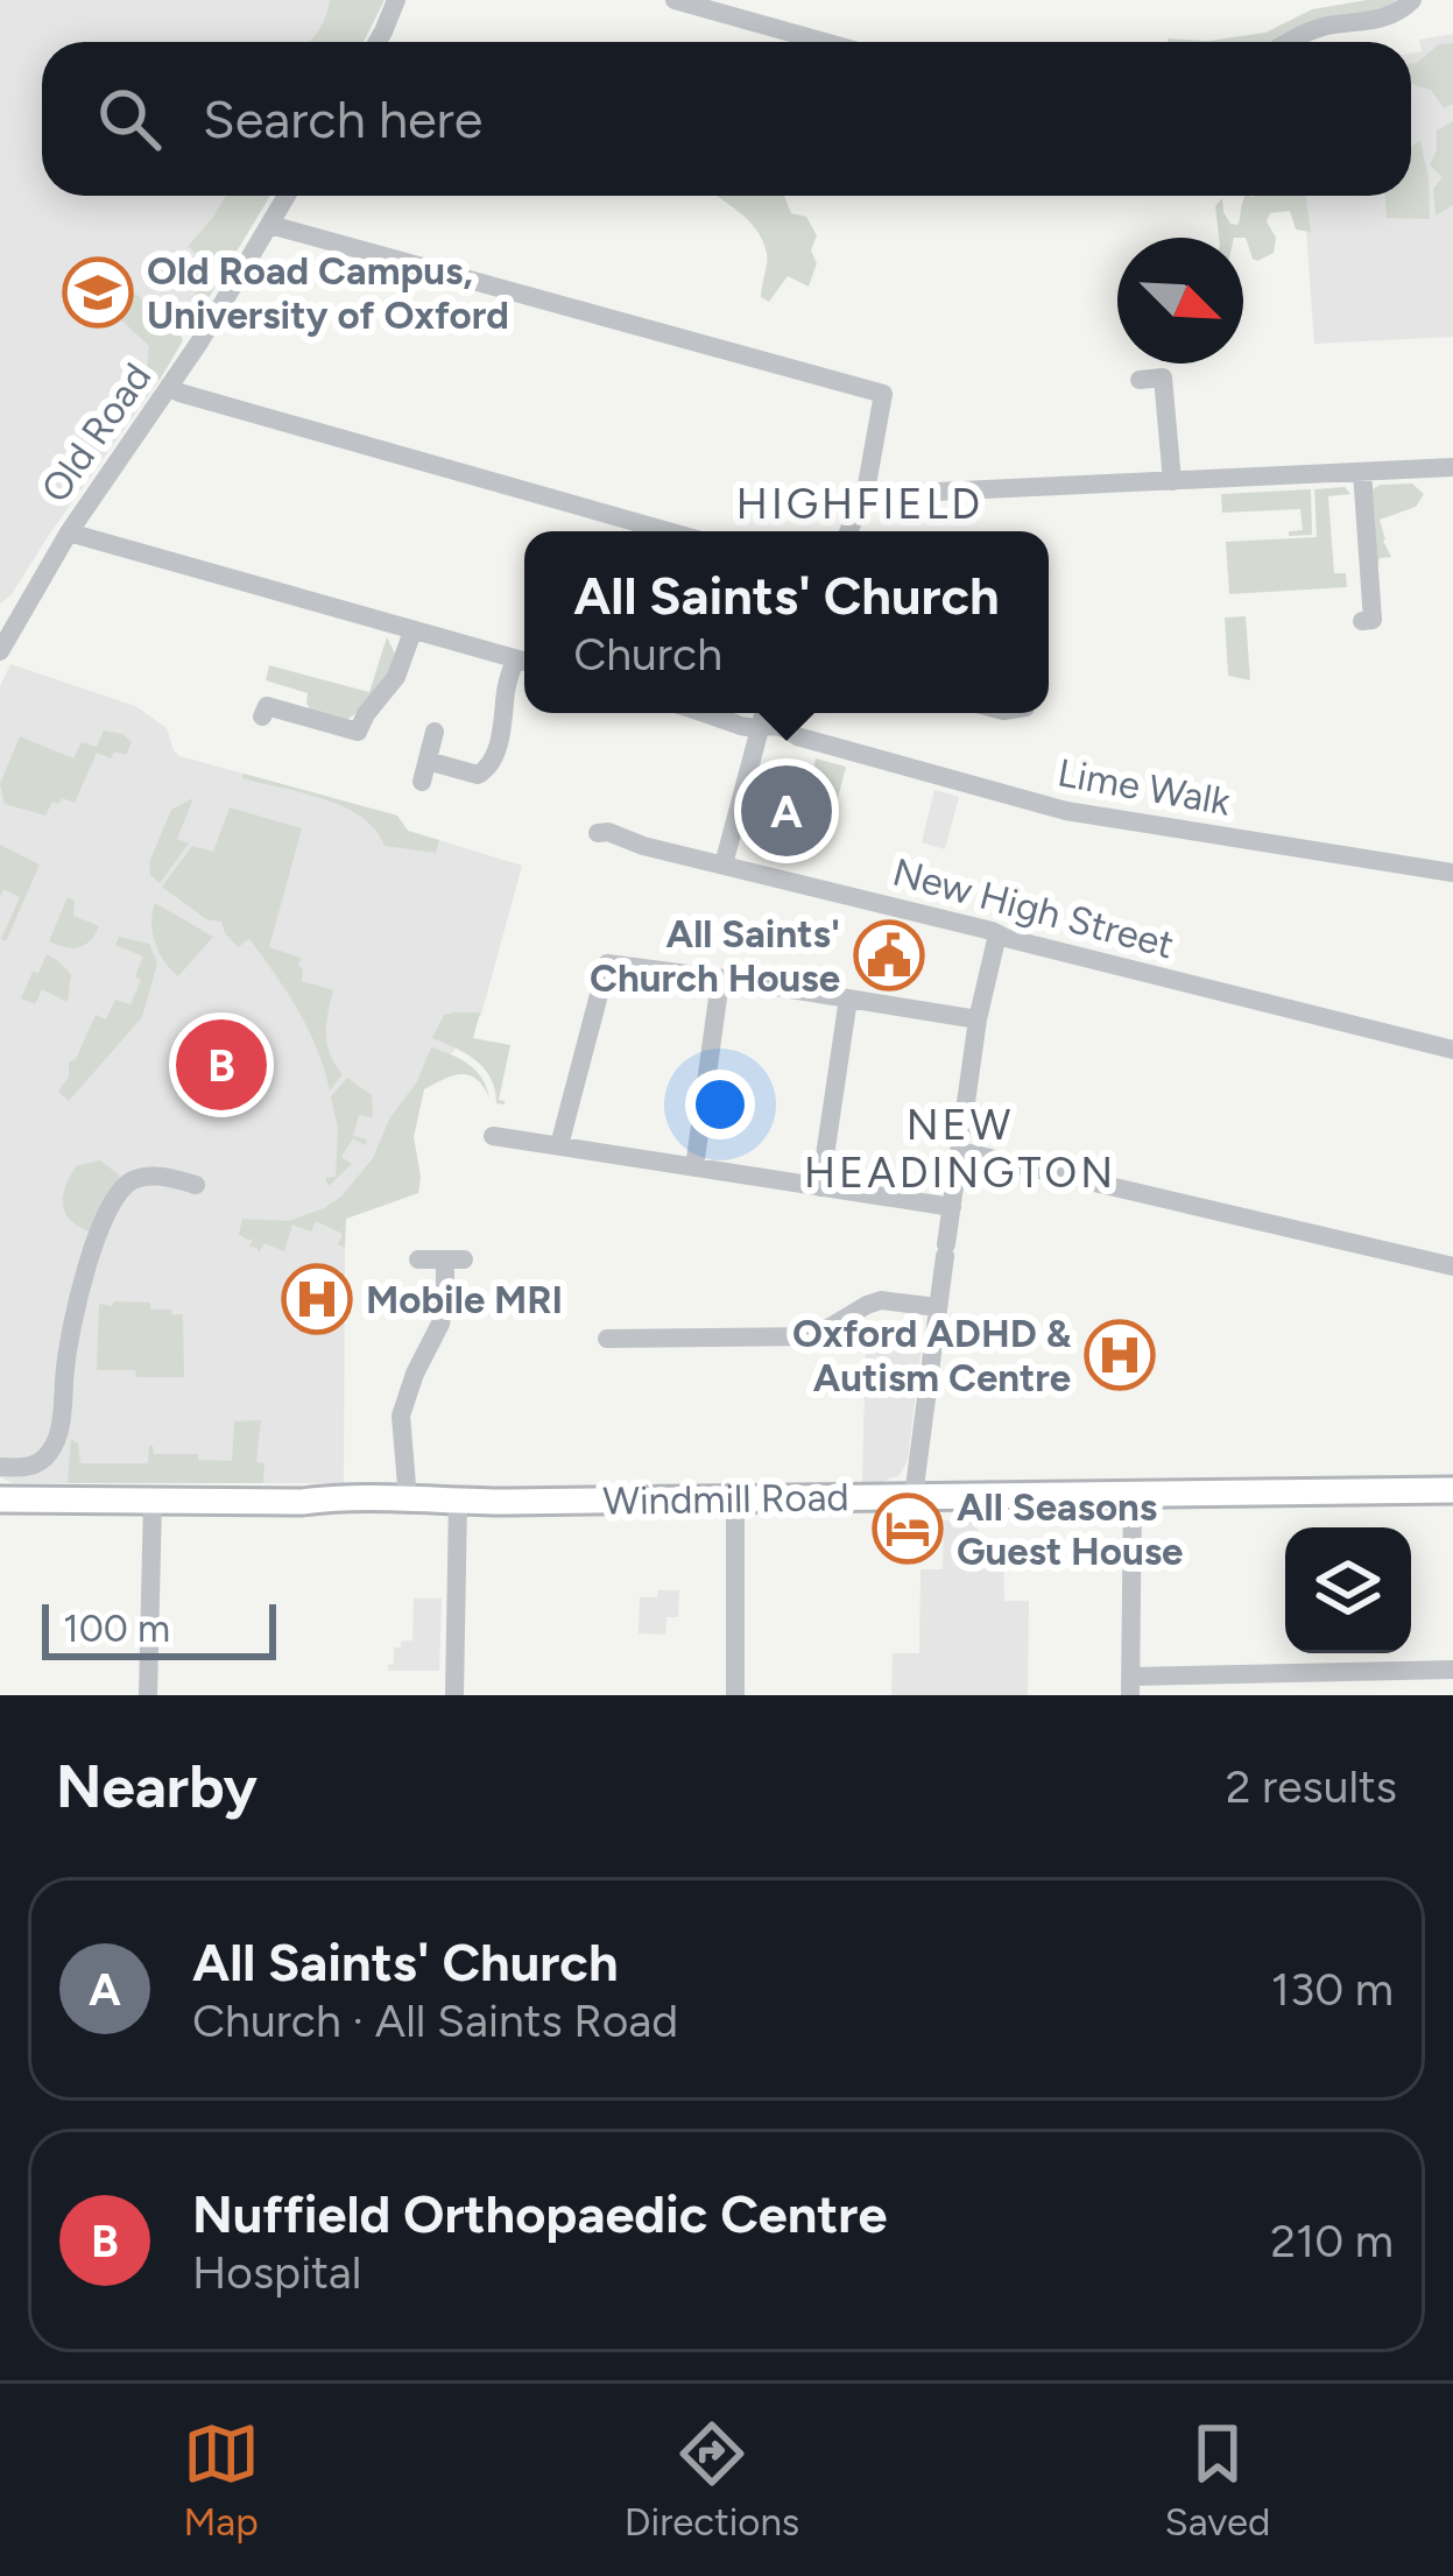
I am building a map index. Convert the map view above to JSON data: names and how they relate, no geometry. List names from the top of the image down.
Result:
{
  "streets": {
    "main road": ["Windmill Road"],
    "street": ["Old Road", "Lime Walk", "New High Street"]
  },
  "districts": ["HIGHFIELD", "NEW HEADINGTON"],
  "places": {
    "school or university": ["Old Road Campus, University of Oxford"],
    "public building": ["All Saints' Church House"],
    "hospital": ["Mobile MRI", "Oxford ADHD & Autism Centre"],
    "hotel": ["All Seasons Guest House"]
  },
  "scale_bar": "100 m",
  "north": "bottom right",
  "page": {
    "search": "Search here",
    "popup": ["All Saints' Church", "Church"],
    "pins": ["A", "B"],
    "scale": "100 m",
    "heading": ["Nearby", "2 results"],
    "list": [
      {
        "mark": "A",
        "name": "All Saints' Church",
        "note": "Church · All Saints Road",
        "value": "130 m"
      },
      {
        "mark": "B",
        "name": "Nuffield Orthopaedic Centre",
        "note": "Hospital",
        "value": "210 m"
      }
    ],
    "nav": ["Map", "Directions", "Saved"]
  }
}
